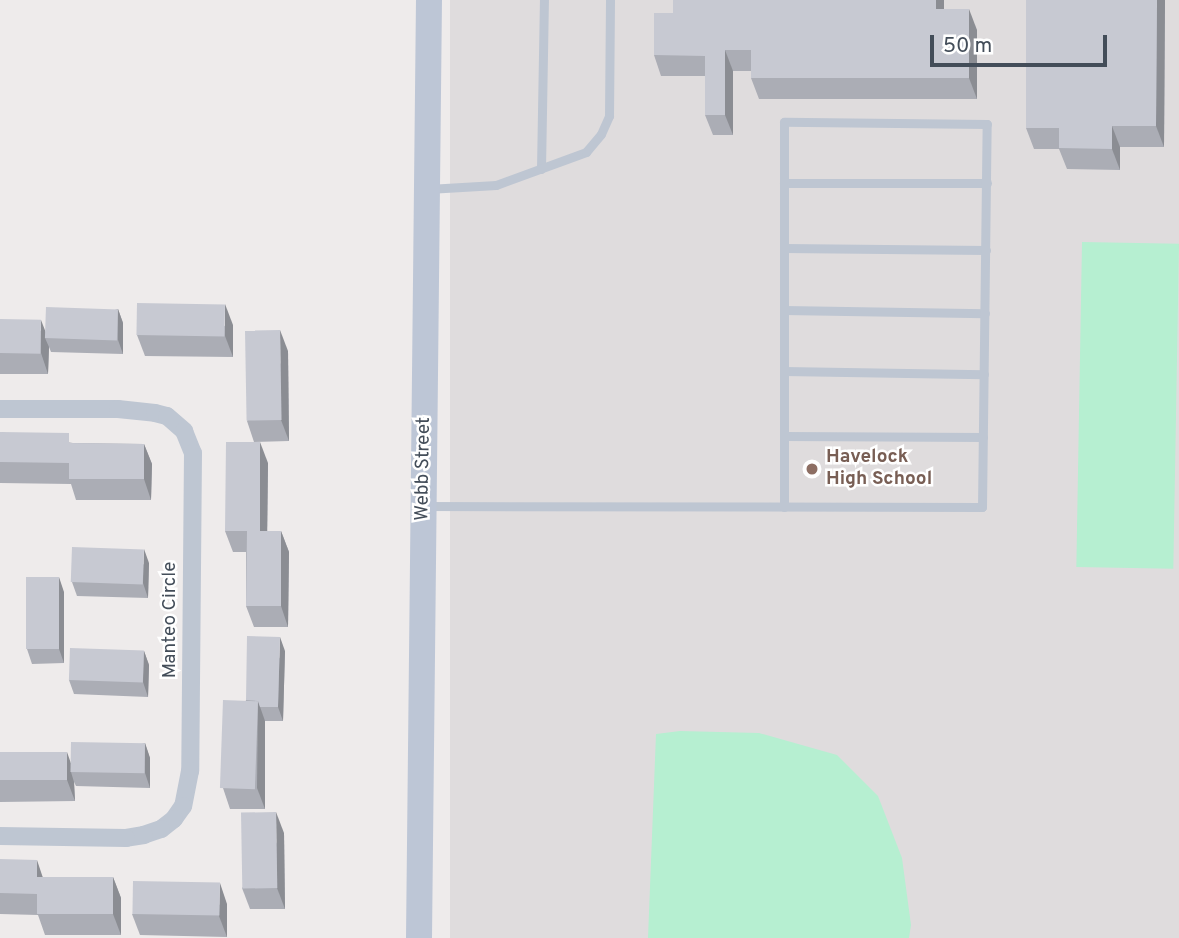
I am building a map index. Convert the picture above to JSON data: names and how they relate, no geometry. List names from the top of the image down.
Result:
{
  "streets": {
    "street": ["Webb Street", "Manteo Circle"]
  },
  "places": ["Havelock High School"],
  "scale_bar": "50 m"
}
